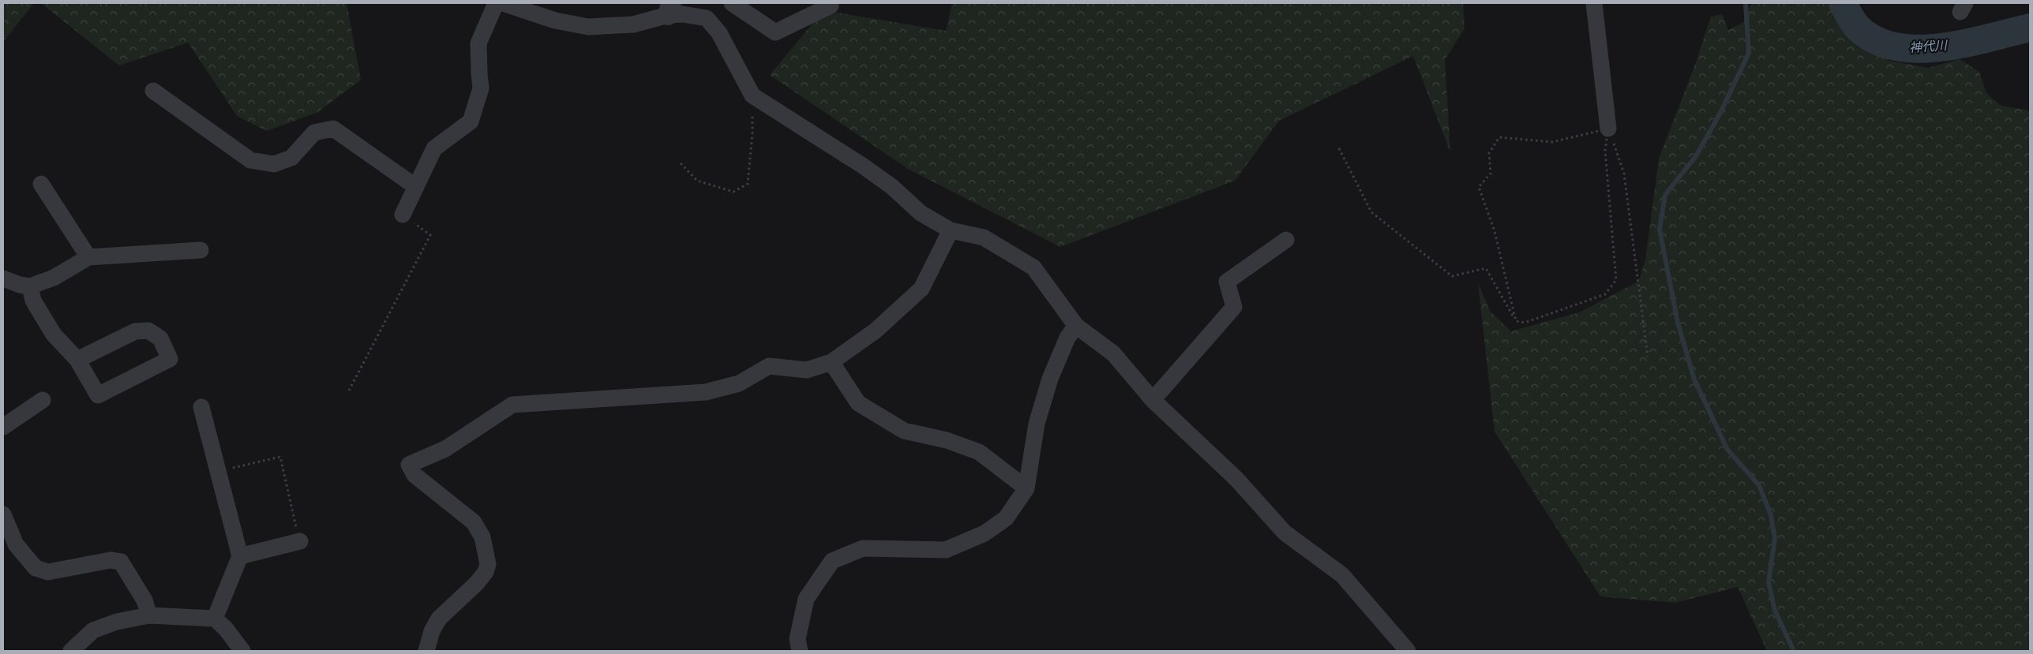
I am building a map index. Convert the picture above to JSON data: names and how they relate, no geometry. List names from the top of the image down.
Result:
{
  "water": ["神代川"]
}
